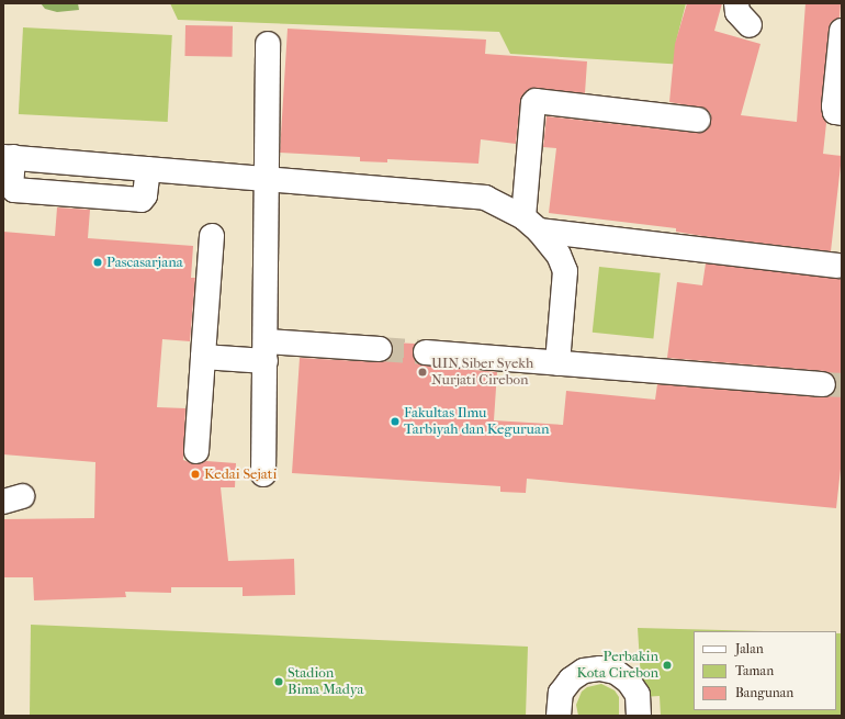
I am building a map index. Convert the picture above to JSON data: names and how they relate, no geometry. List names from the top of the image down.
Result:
{
  "places": [
    "Pascasarjana",
    "UIN Siber Syekh Nurjati Cirebon",
    "Fakultas Ilmu Tarbiyah dan Keguruan",
    "Kedai Sejati",
    "Perbakin Kota Cirebon",
    "Stadion Bima Madya"
  ],
  "legend": ["Jalan", "Taman", "Bangunan"]
}
